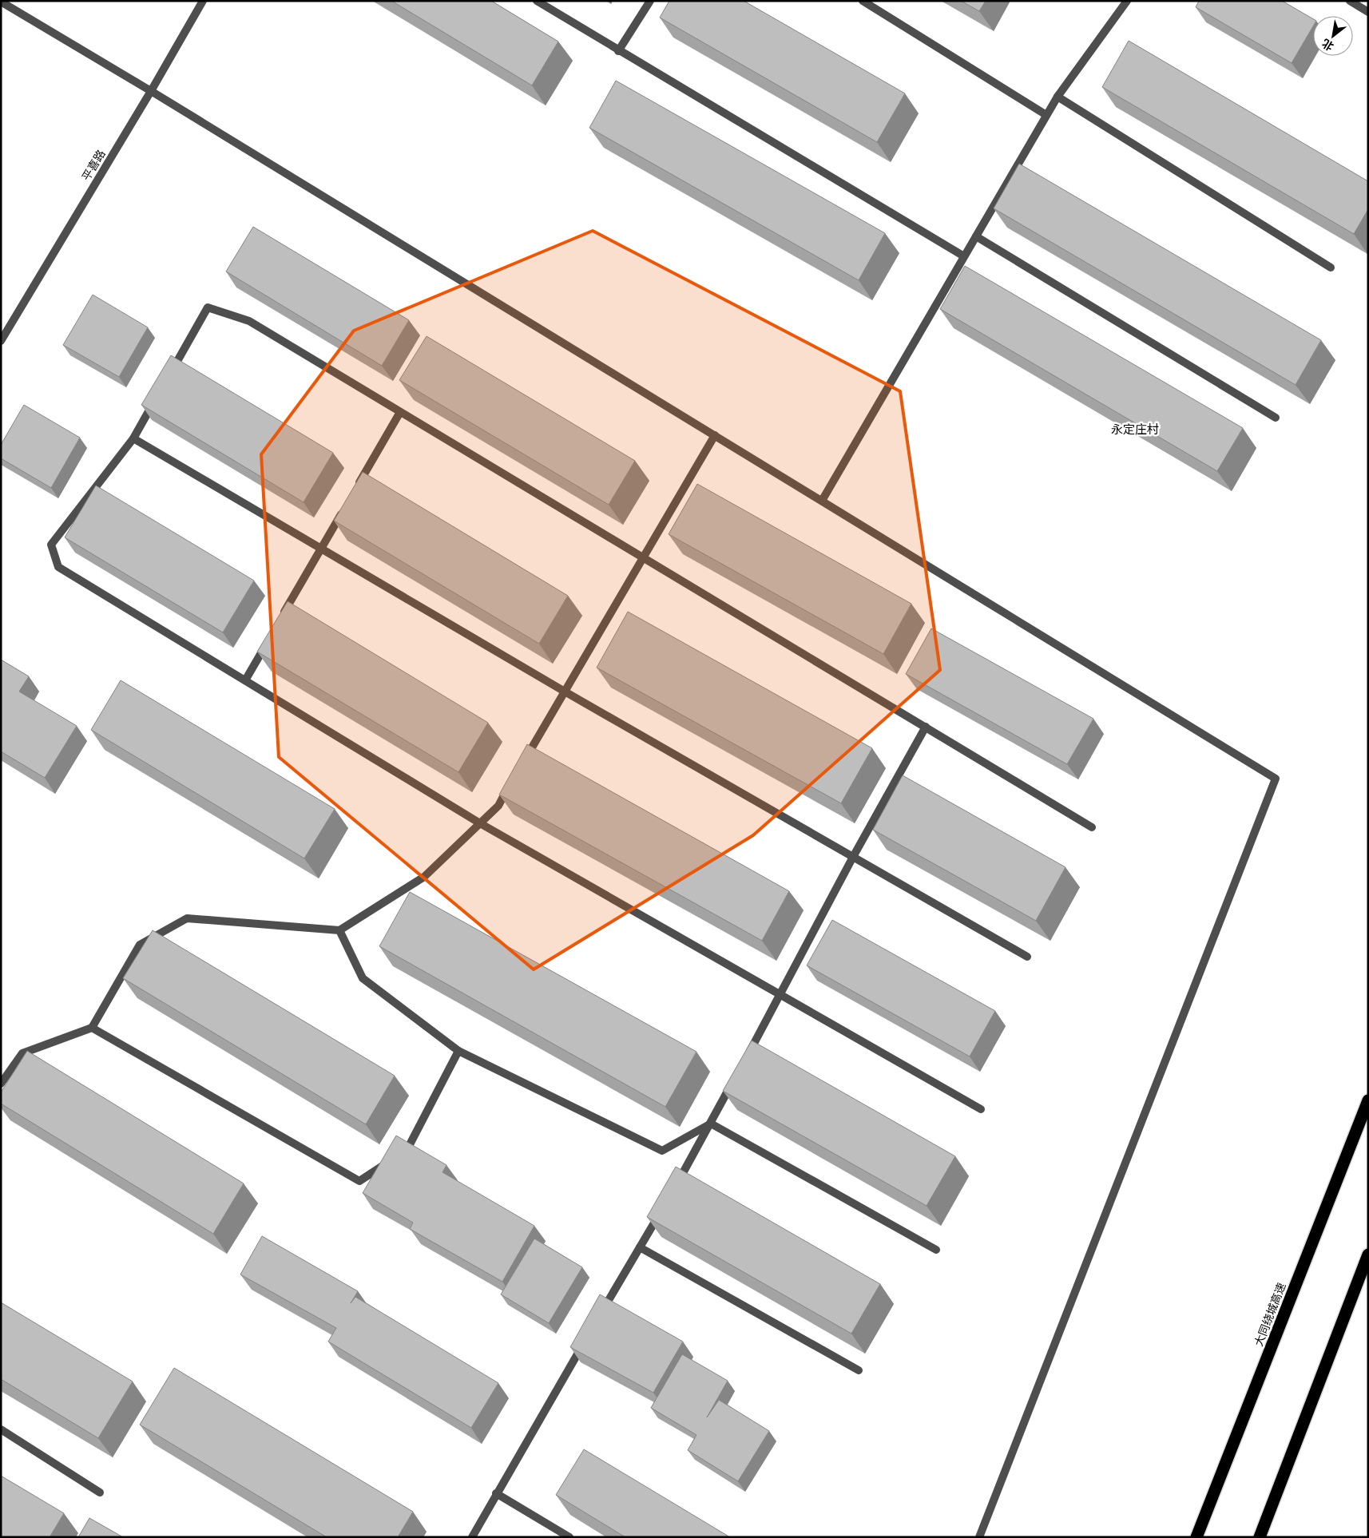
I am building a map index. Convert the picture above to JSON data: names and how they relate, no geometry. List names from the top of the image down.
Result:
{
  "streets": {
    "highway": ["大同绕城高速"],
    "street": ["平喜路"]
  },
  "districts": ["永定庄村"],
  "north": "bottom left"
}
